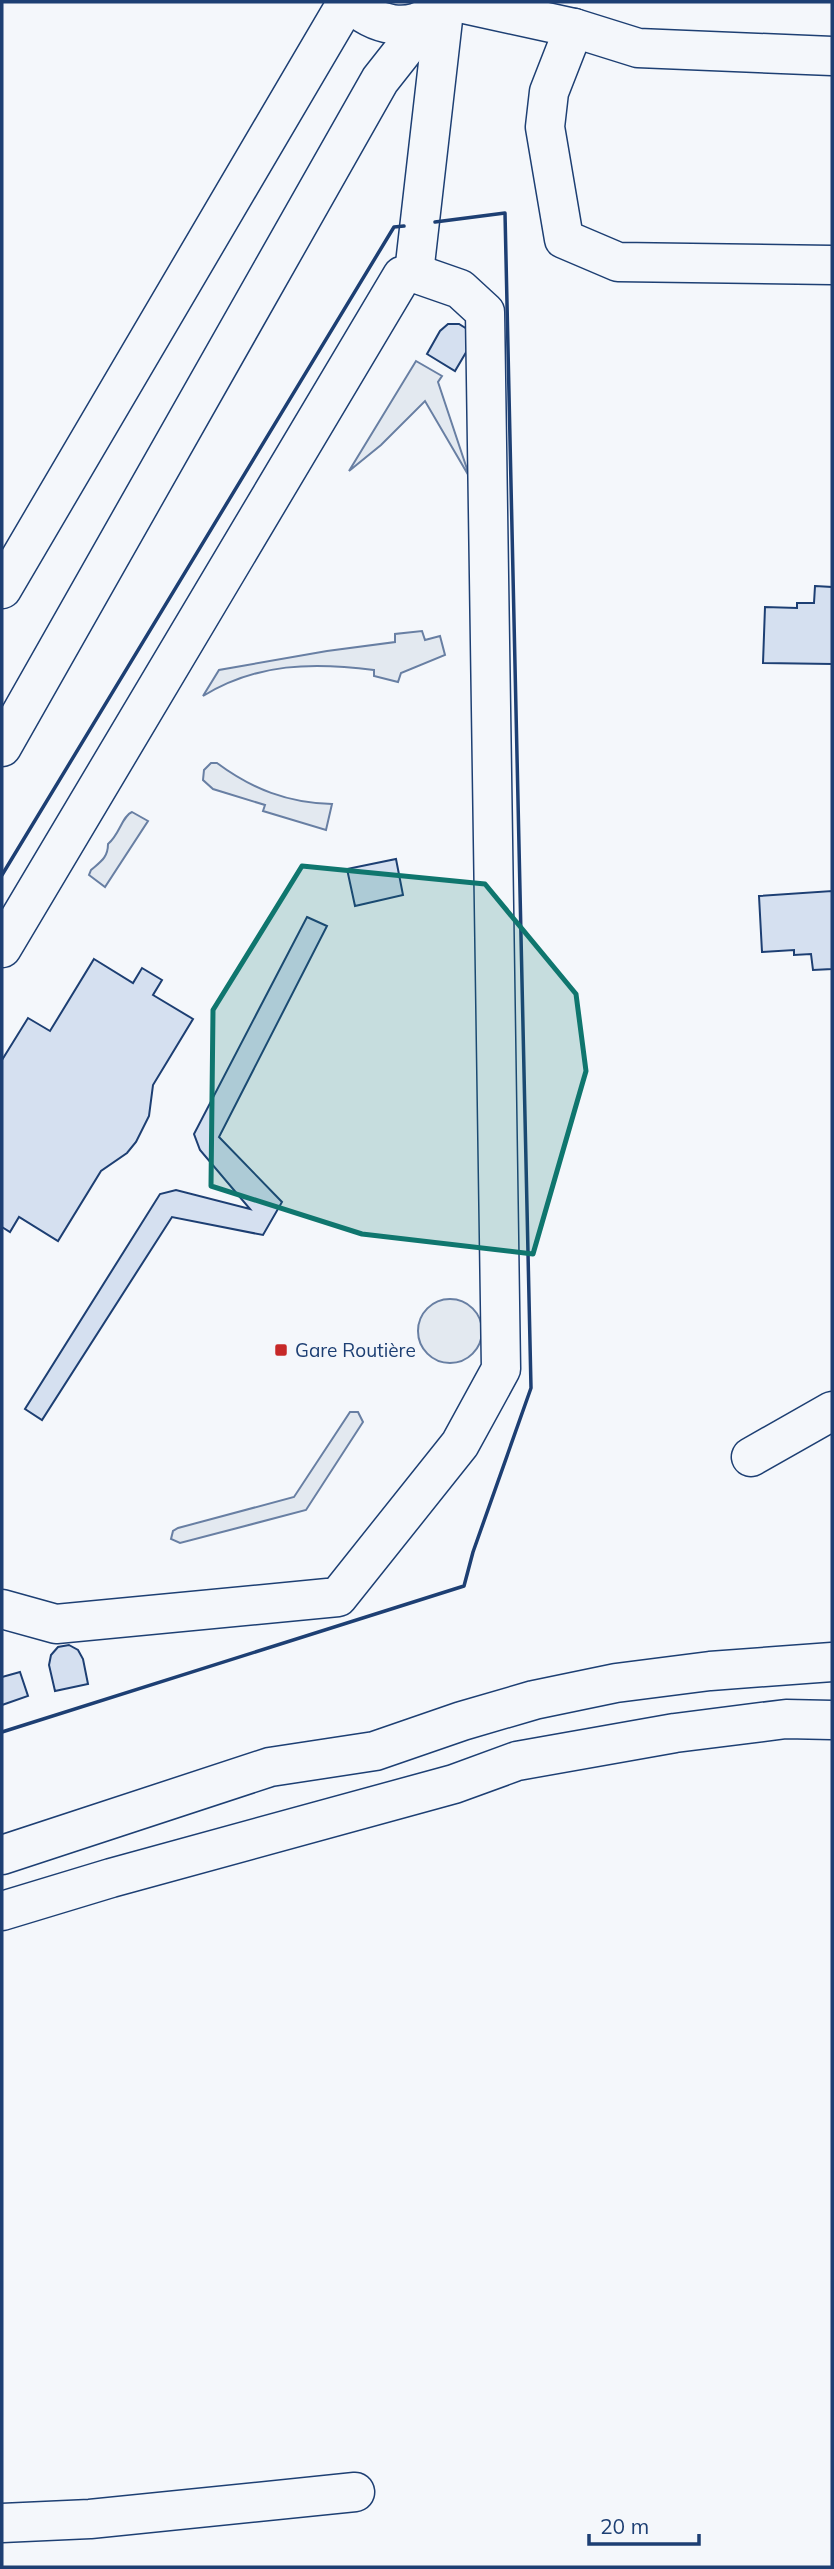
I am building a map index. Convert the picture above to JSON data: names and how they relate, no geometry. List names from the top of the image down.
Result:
{
  "places": {
    "transit": ["Gare Routière"]
  },
  "scale_bar": "20 m"
}
